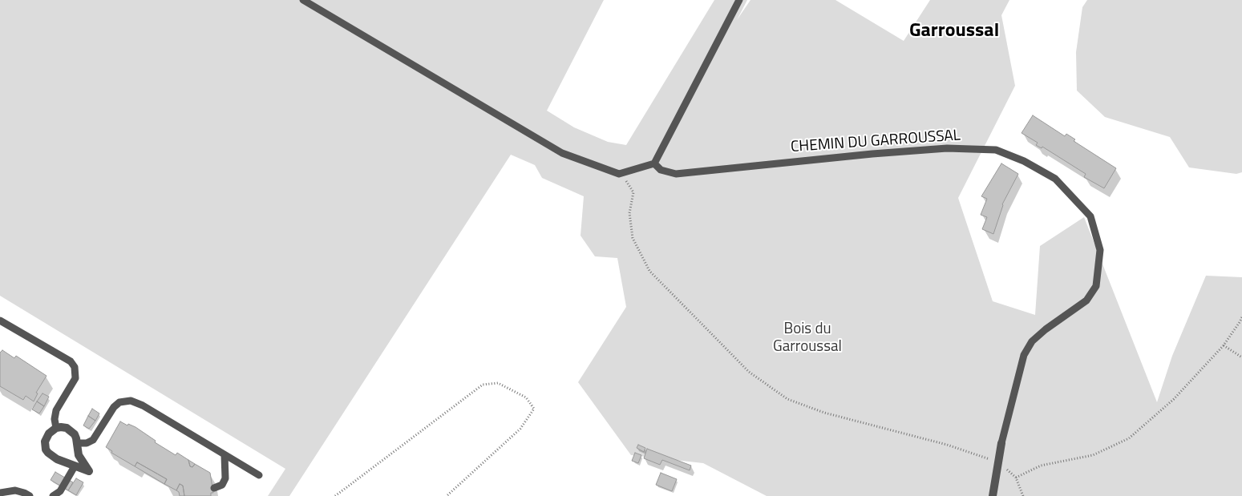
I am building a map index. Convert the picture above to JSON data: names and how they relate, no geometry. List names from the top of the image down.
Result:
{
  "streets": {
    "street": ["CHEMIN DU GARROUSSAL"]
  },
  "districts": ["Garroussal"],
  "parks": ["Bois du Garroussal"]
}
